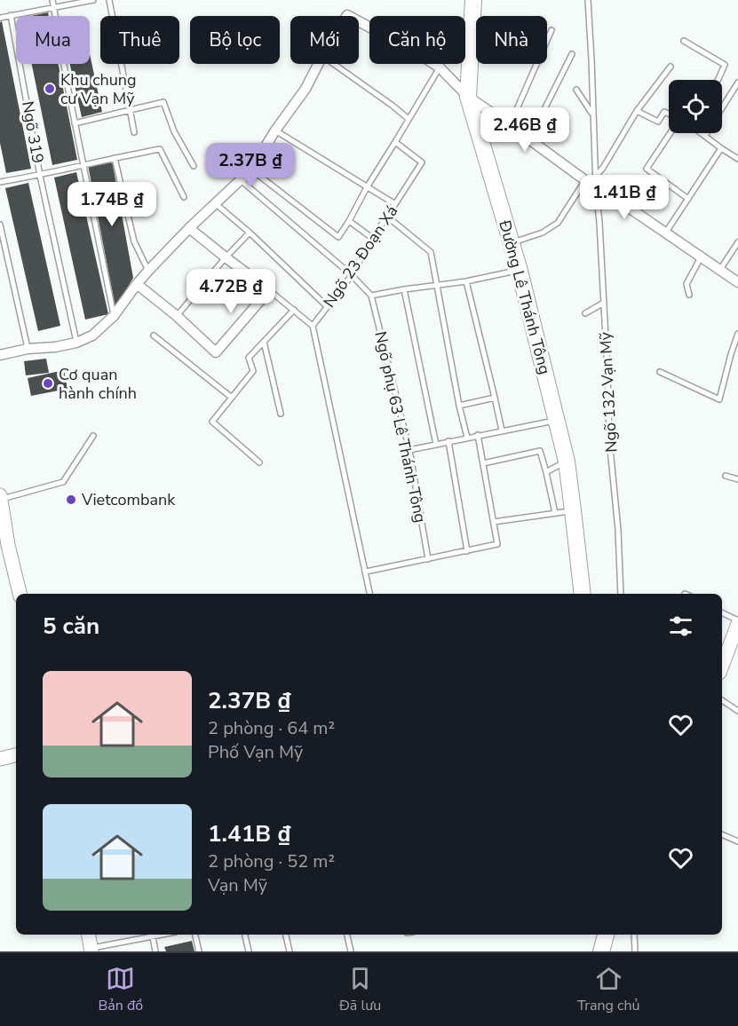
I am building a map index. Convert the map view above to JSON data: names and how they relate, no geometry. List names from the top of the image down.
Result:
{
  "streets": {
    "main road": ["Đường Lê Thánh Tông"],
    "lane": [
      "Ngõ 319",
      "Ngõ 23 Đoạn Xá",
      "Ngõ 132 Vạn Mỹ",
      "Ngõ phụ 63 Lê Thánh Tông"
    ]
  },
  "places": ["Khu chung cư Vạn Mỹ", "Cơ quan hành chính", "Vietcombank"],
  "page": {
    "chip": [
      "Mua",
      "Thuê",
      "Bộ lọc",
      "Mới",
      "Căn hộ",
      "Nhà"
    ],
    "price": [
      "2.46B ₫",
      "2.37B ₫",
      "1.41B ₫",
      "1.74B ₫",
      "4.72B ₫"
    ],
    "heading": "5 căn",
    "list": [
      {
        "name": "2.37B ₫",
        "note": "2 phòng · 64 m² · Phố Vạn Mỹ"
      },
      {
        "name": "1.41B ₫",
        "note": "2 phòng · 52 m² · Vạn Mỹ"
      }
    ],
    "tabs": ["Bản đồ", "Đã lưu", "Trang chủ"]
  }
}
